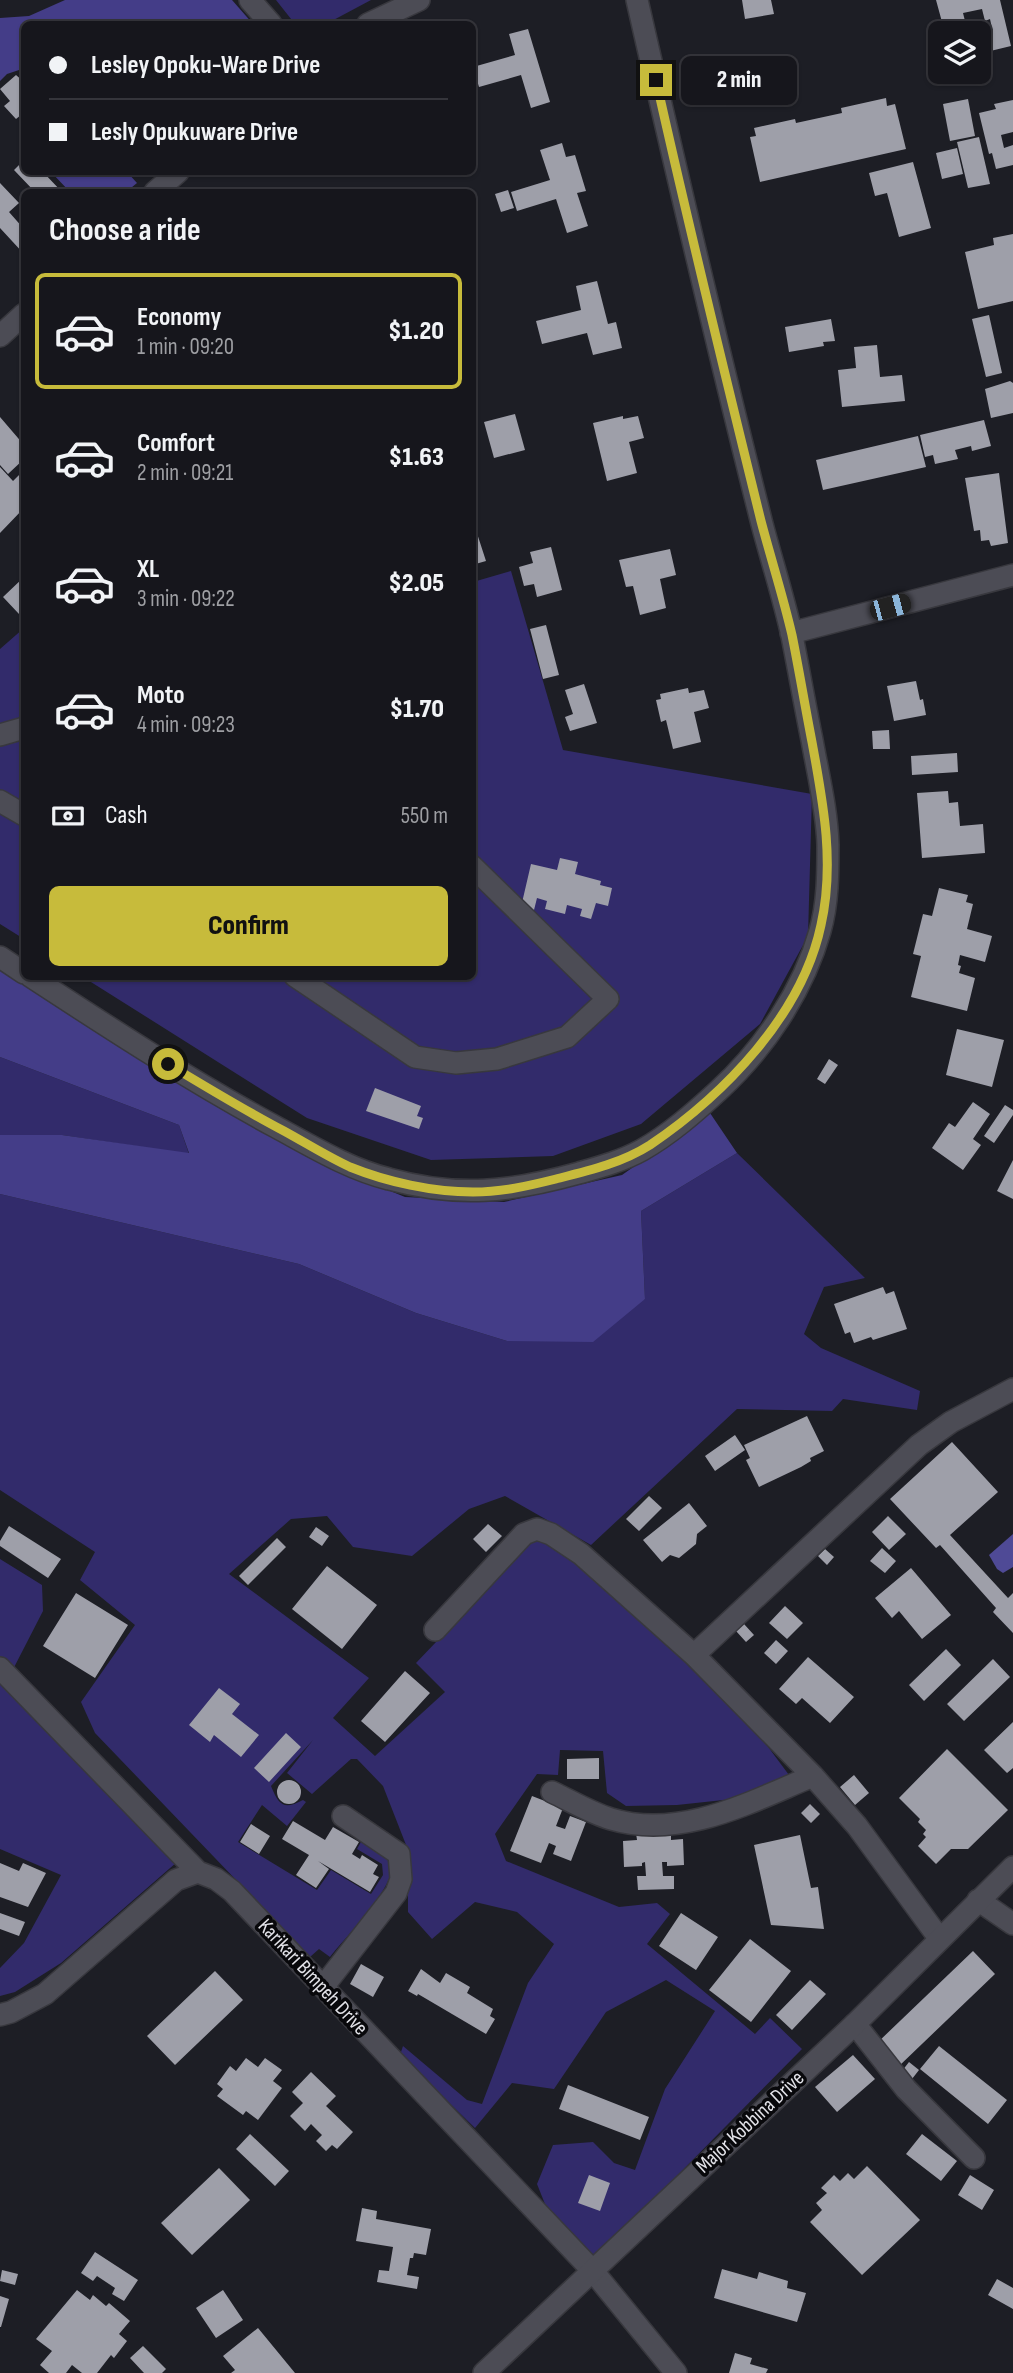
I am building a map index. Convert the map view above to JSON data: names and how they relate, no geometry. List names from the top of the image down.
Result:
{
  "streets": {
    "street": ["Karikari Bimpeh Drive", "Major Kobbina Drive"]
  },
  "crossings": [
    ["Karikari Bimpeh Drive", "Major Kobbina Drive"]
  ],
  "page": {
    "banner": ["Lesley Opoku-Ware Drive", "Lesly Opukuware Drive"],
    "bubble": "2 min",
    "heading": "Choose a ride",
    "list": [
      {
        "name": "Economy",
        "note": "1 min · 09:20",
        "value": "$1.20"
      },
      {
        "name": "Comfort",
        "note": "2 min · 09:21",
        "value": "$1.63"
      },
      {
        "name": "XL",
        "note": "3 min · 09:22",
        "value": "$2.05"
      },
      {
        "name": "Moto",
        "note": "4 min · 09:23",
        "value": "$1.70"
      }
    ],
    "pay": ["Cash", "550 m"],
    "buttons": "Confirm"
  }
}
